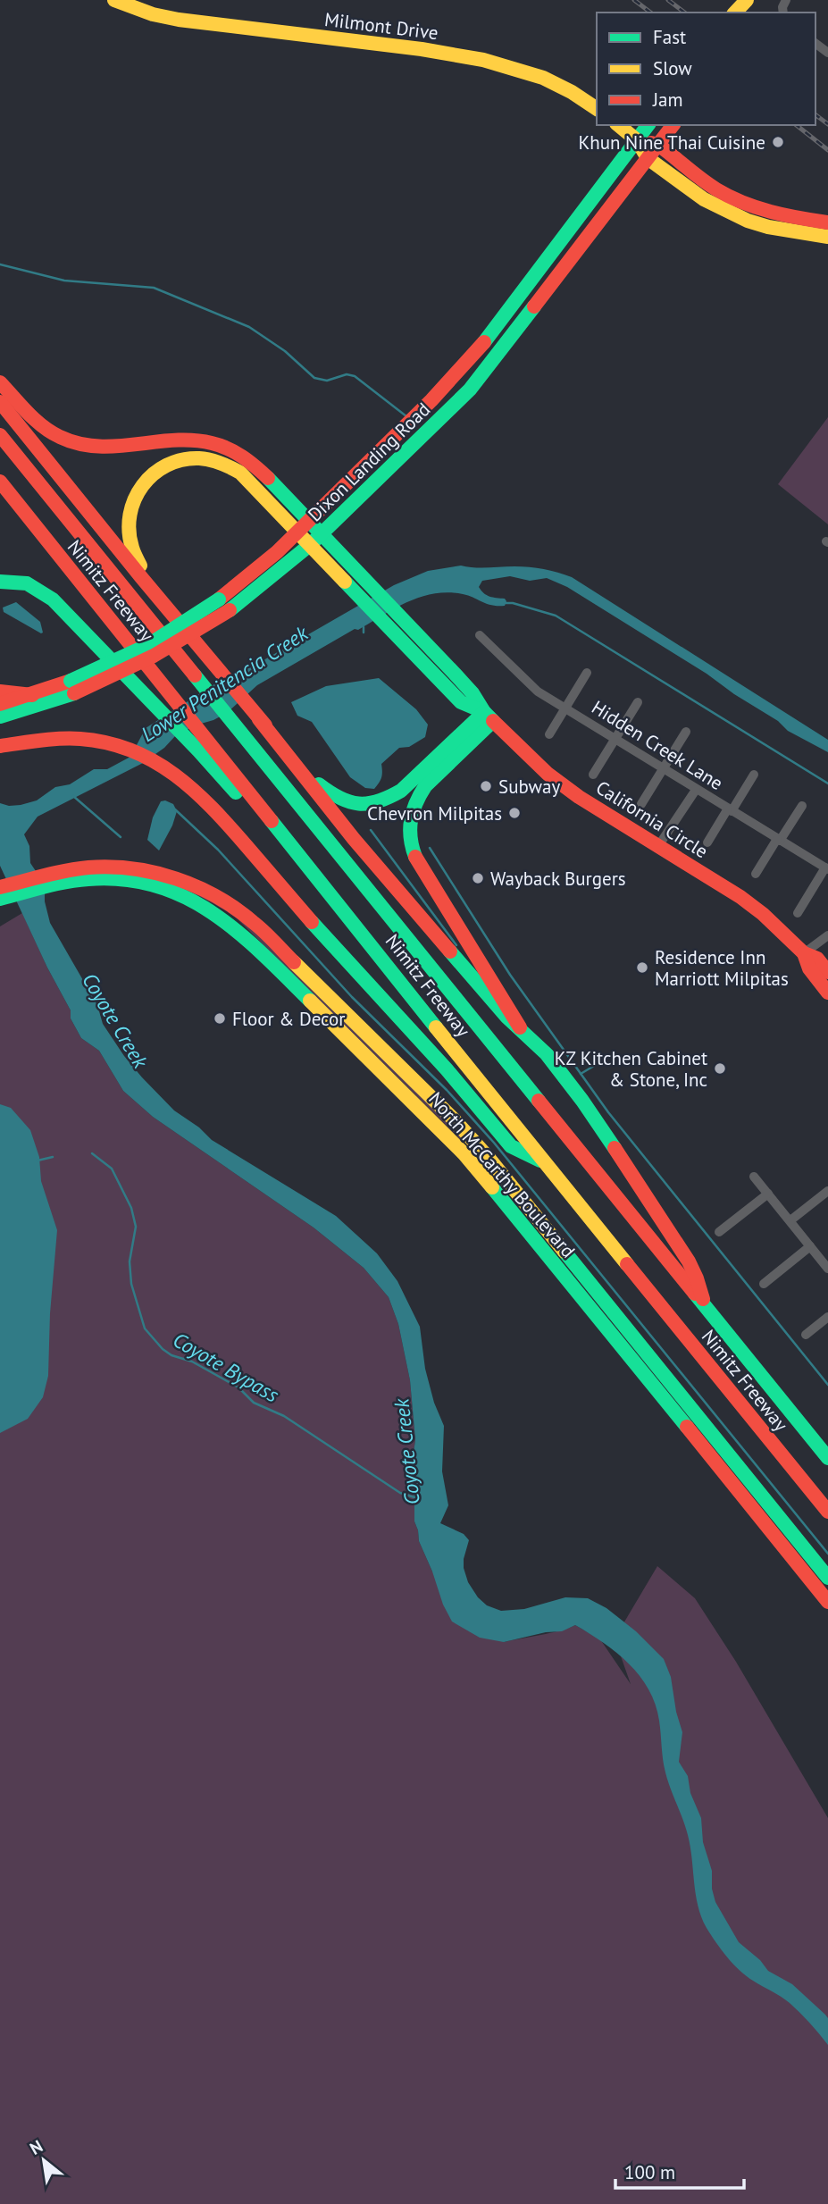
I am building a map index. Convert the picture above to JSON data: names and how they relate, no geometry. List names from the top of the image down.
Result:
{
  "streets": {
    "main road": [
      "Milmont Drive",
      "Dixon Landing Road",
      "Nimitz Freeway",
      "California Circle",
      "North McCarthy Boulevard"
    ],
    "street": ["Hidden Creek Lane"]
  },
  "crossings": [
    ["Dixon Landing Road", "California Circle"]
  ],
  "water": ["Lower Penitencia Creek", "Coyote Creek", "Coyote Bypass"],
  "places": [
    "Khun Nine Thai Cuisine",
    "Subway",
    "Chevron Milpitas",
    "Wayback Burgers",
    "Residence Inn Marriott Milpitas",
    "Floor & Decor",
    "KZ Kitchen Cabinet & Stone, Inc"
  ],
  "legend": ["Fast", "Slow", "Jam"],
  "scale_bar": "100 m",
  "north": "top left"
}
